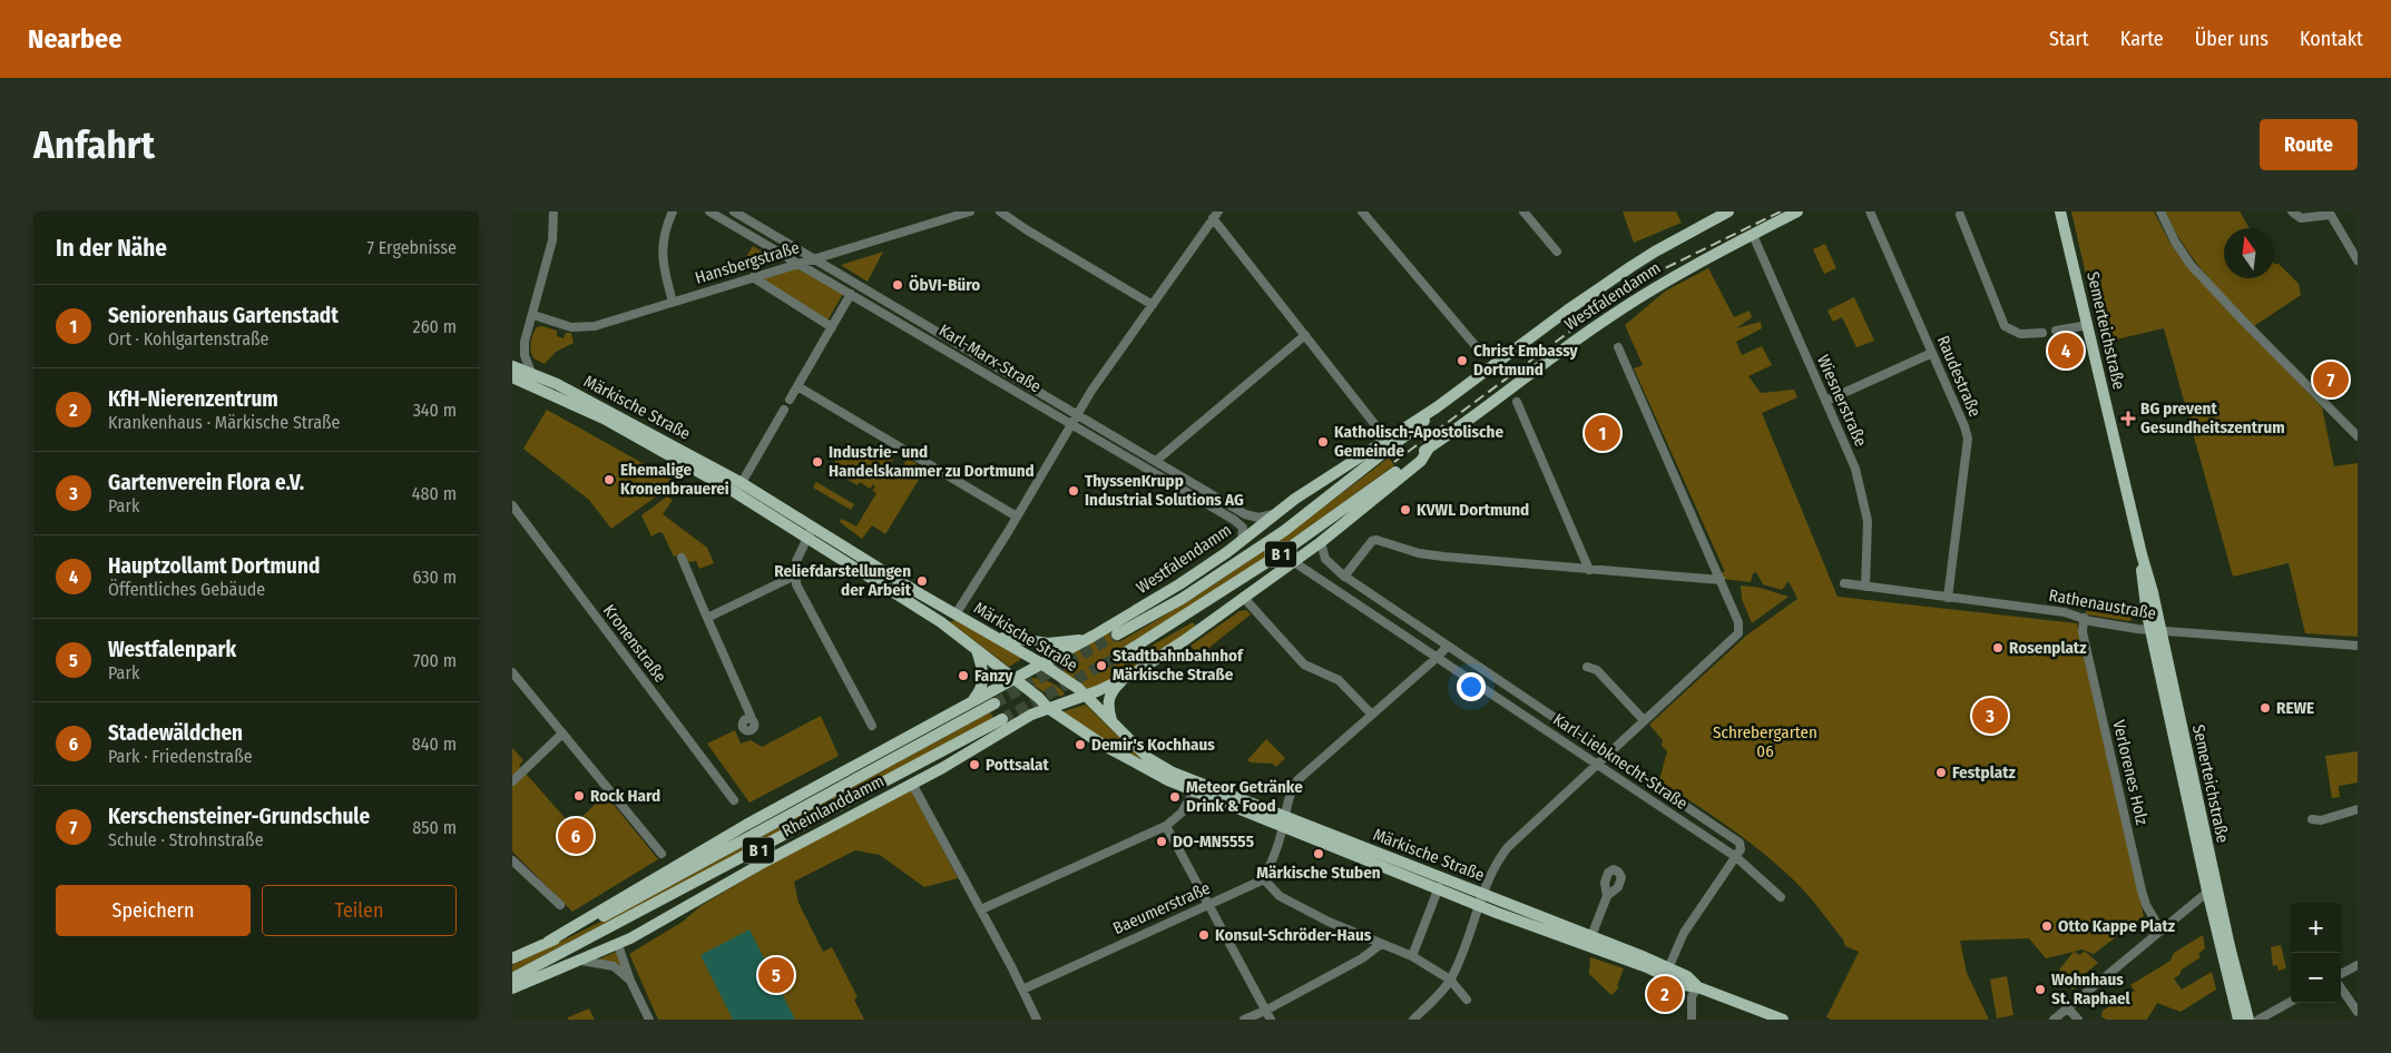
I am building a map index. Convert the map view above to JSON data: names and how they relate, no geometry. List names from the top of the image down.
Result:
{
  "streets": {
    "main road": [
      "Westfalendamm",
      "Semerteichstraße",
      "Märkische Straße",
      "B 1",
      "Rheinlanddamm"
    ],
    "street": [
      "Hansbergstraße",
      "Karl-Marx-Straße",
      "Raudestraße",
      "Wiesnerstraße",
      "Rathenaustraße",
      "Kronenstraße",
      "Karl-Liebknecht-Straße",
      "Verlorenes Holz",
      "Baeumerstraße"
    ]
  },
  "crossings": [
    ["Hansbergstraße", "Karl-Marx-Straße"],
    ["Westfalendamm", "Karl-Marx-Straße"],
    ["Westfalendamm", "Wiesnerstraße"],
    ["Westfalendamm", "Märkische Straße"],
    ["Westfalendamm", "Karl-Liebknecht-Straße"],
    ["Westfalendamm", "Rheinlanddamm"],
    ["Semerteichstraße", "Rathenaustraße"],
    ["Raudestraße", "Rathenaustraße"],
    ["Wiesnerstraße", "Rathenaustraße"],
    ["Märkische Straße", "Rheinlanddamm"],
    ["Rathenaustraße", "Verlorenes Holz"]
  ],
  "parks": ["Schrebergarten 06"],
  "places": {
    "other": [
      "ÖbVI-Büro",
      "Christ Embassy Dortmund",
      "Katholisch-Apostolische Gemeinde",
      "Industrie- und Handelskammer zu Dortmund",
      "Ehemalige Kronenbrauerei",
      "ThyssenKrupp Industrial Solutions AG",
      "KVWL Dortmund",
      "Reliefdarstellungen der Arbeit",
      "Rosenplatz",
      "Stadtbahnbahnhof Märkische Straße",
      "Fanzy",
      "REWE",
      "Demir's Kochhaus",
      "Pottsalat",
      "Festplatz",
      "Rock Hard",
      "Meteor Getränke Drink & Food",
      "DO-MN5555",
      "Märkische Stuben",
      "Otto Kappe Platz",
      "Konsul-Schröder-Haus",
      "Wohnhaus St. Raphael"
    ],
    "health": ["BG prevent Gesundheitszentrum"]
  },
  "north": "top",
  "page": {
    "header": "Nearbee",
    "nav": [
      "Start",
      "Karte",
      "Über uns",
      "Kontakt"
    ],
    "buttons": [
      "Route",
      ["Speichern", "Teilen"]
    ],
    "title": "Anfahrt",
    "heading": ["In der Nähe", "7 Ergebnisse"],
    "list": [
      {
        "mark": "1",
        "name": "Seniorenhaus Gartenstadt",
        "note": "Ort · Kohlgartenstraße",
        "value": "260 m"
      },
      {
        "mark": "2",
        "name": "KfH-Nierenzentrum",
        "note": "Krankenhaus · Märkische Straße",
        "value": "340 m"
      },
      {
        "mark": "3",
        "name": "Gartenverein Flora e.V.",
        "note": "Park",
        "value": "480 m"
      },
      {
        "mark": "4",
        "name": "Hauptzollamt Dortmund",
        "note": "Öffentliches Gebäude",
        "value": "630 m"
      },
      {
        "mark": "5",
        "name": "Westfalenpark",
        "note": "Park",
        "value": "700 m"
      },
      {
        "mark": "6",
        "name": "Stadewäldchen",
        "note": "Park · Friedenstraße",
        "value": "840 m"
      },
      {
        "mark": "7",
        "name": "Kerschensteiner-Grundschule",
        "note": "Schule · Strohnstraße",
        "value": "850 m"
      }
    ],
    "pins": [
      "4",
      "7",
      "1",
      "3",
      "6",
      "5",
      "2"
    ],
    "map_buttons": ["+", "−"]
  }
}
